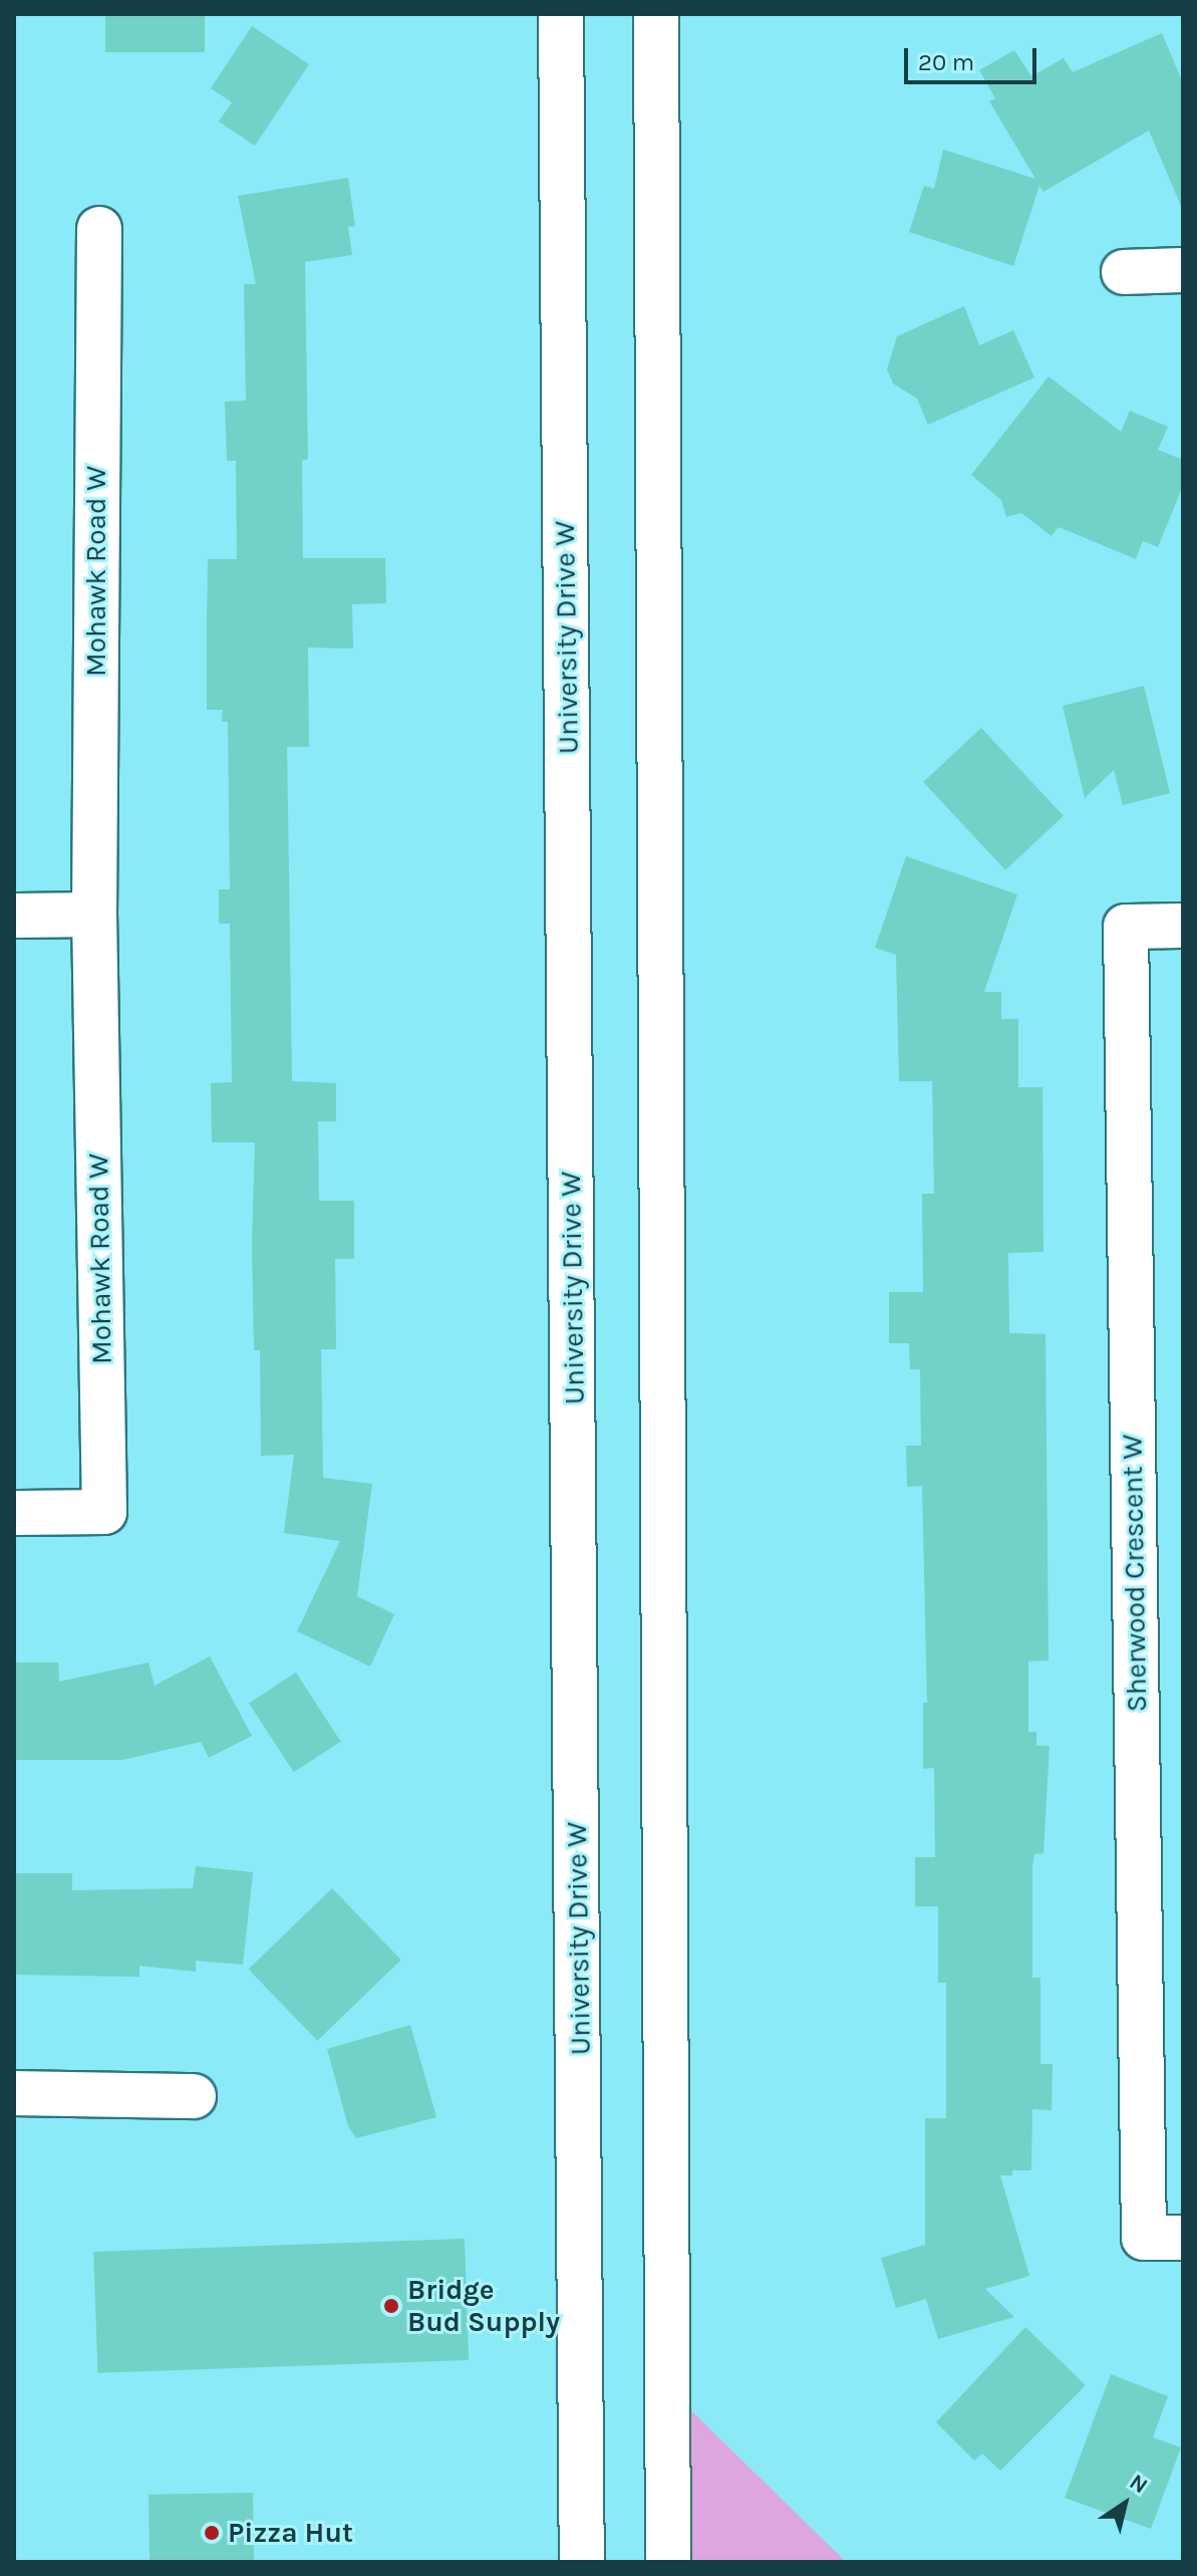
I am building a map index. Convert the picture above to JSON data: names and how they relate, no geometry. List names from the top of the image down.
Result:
{
  "streets": {
    "main road": ["Mohawk Road W", "University Drive W", "Sherwood Crescent W"]
  },
  "places": ["Bridge Bud Supply", "Pizza Hut"],
  "scale_bar": "20 m",
  "north": "top right"
}
